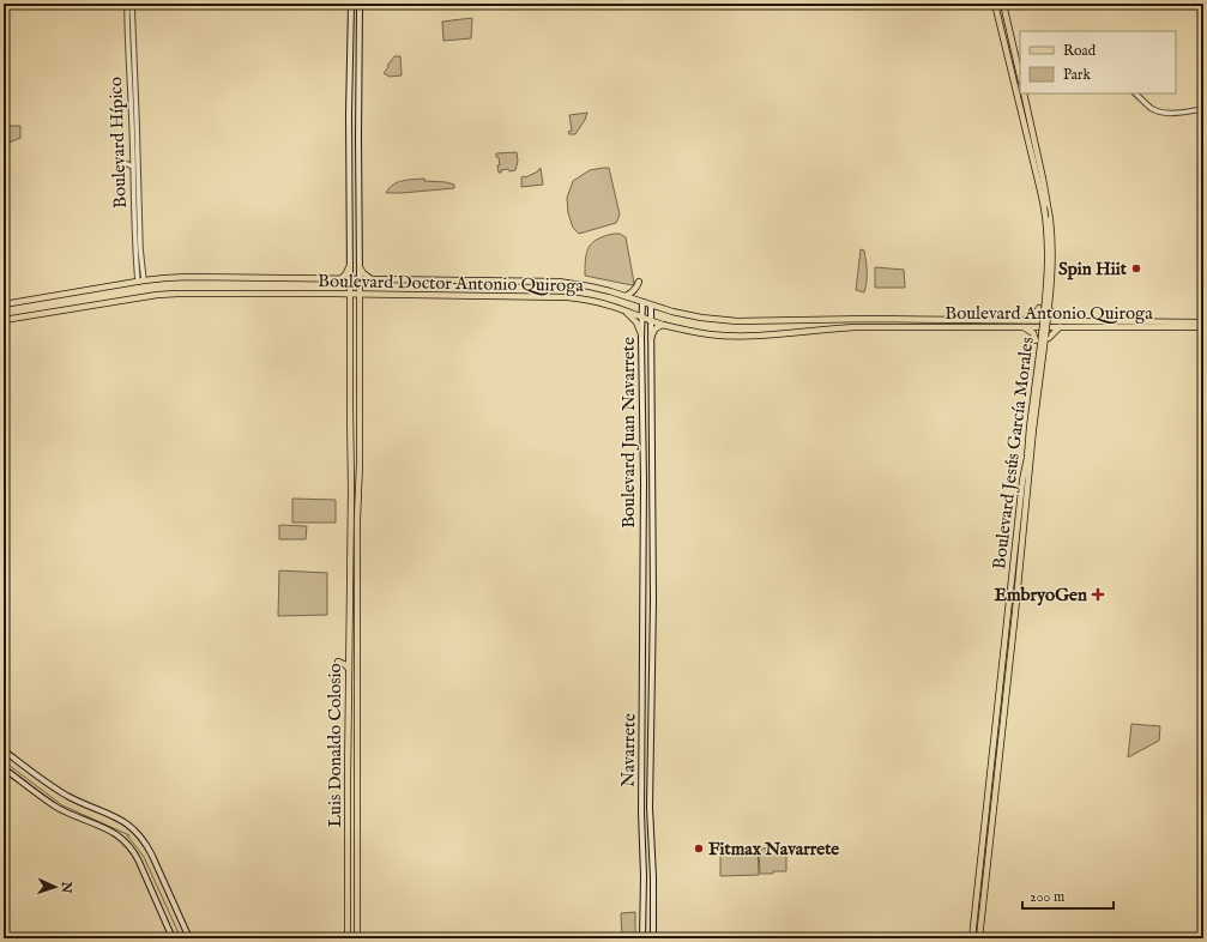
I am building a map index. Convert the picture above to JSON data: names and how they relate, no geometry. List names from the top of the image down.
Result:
{
  "streets": {
    "main road": [
      "Boulevard Doctor Antonio Quiroga",
      "Boulevard Antonio Quiroga",
      "Boulevard Juan Navarrete",
      "Boulevard Jesús García Morales",
      "Luis Donaldo Colosio",
      "Navarrete"
    ],
    "street": ["Boulevard Hípico"]
  },
  "crossings": [
    ["Boulevard Hípico", "Boulevard Doctor Antonio Quiroga"],
    ["Boulevard Doctor Antonio Quiroga", "Boulevard Antonio Quiroga"],
    ["Boulevard Doctor Antonio Quiroga", "Boulevard Juan Navarrete"],
    ["Boulevard Doctor Antonio Quiroga", "Luis Donaldo Colosio"],
    ["Boulevard Juan Navarrete", "Navarrete"]
  ],
  "places": {
    "other": ["Spin Hiit", "Fitmax Navarrete"],
    "health": ["EmbryoGen"]
  },
  "legend": ["Road", "Park"],
  "scale_bar": "200 m",
  "north": "right"
}
